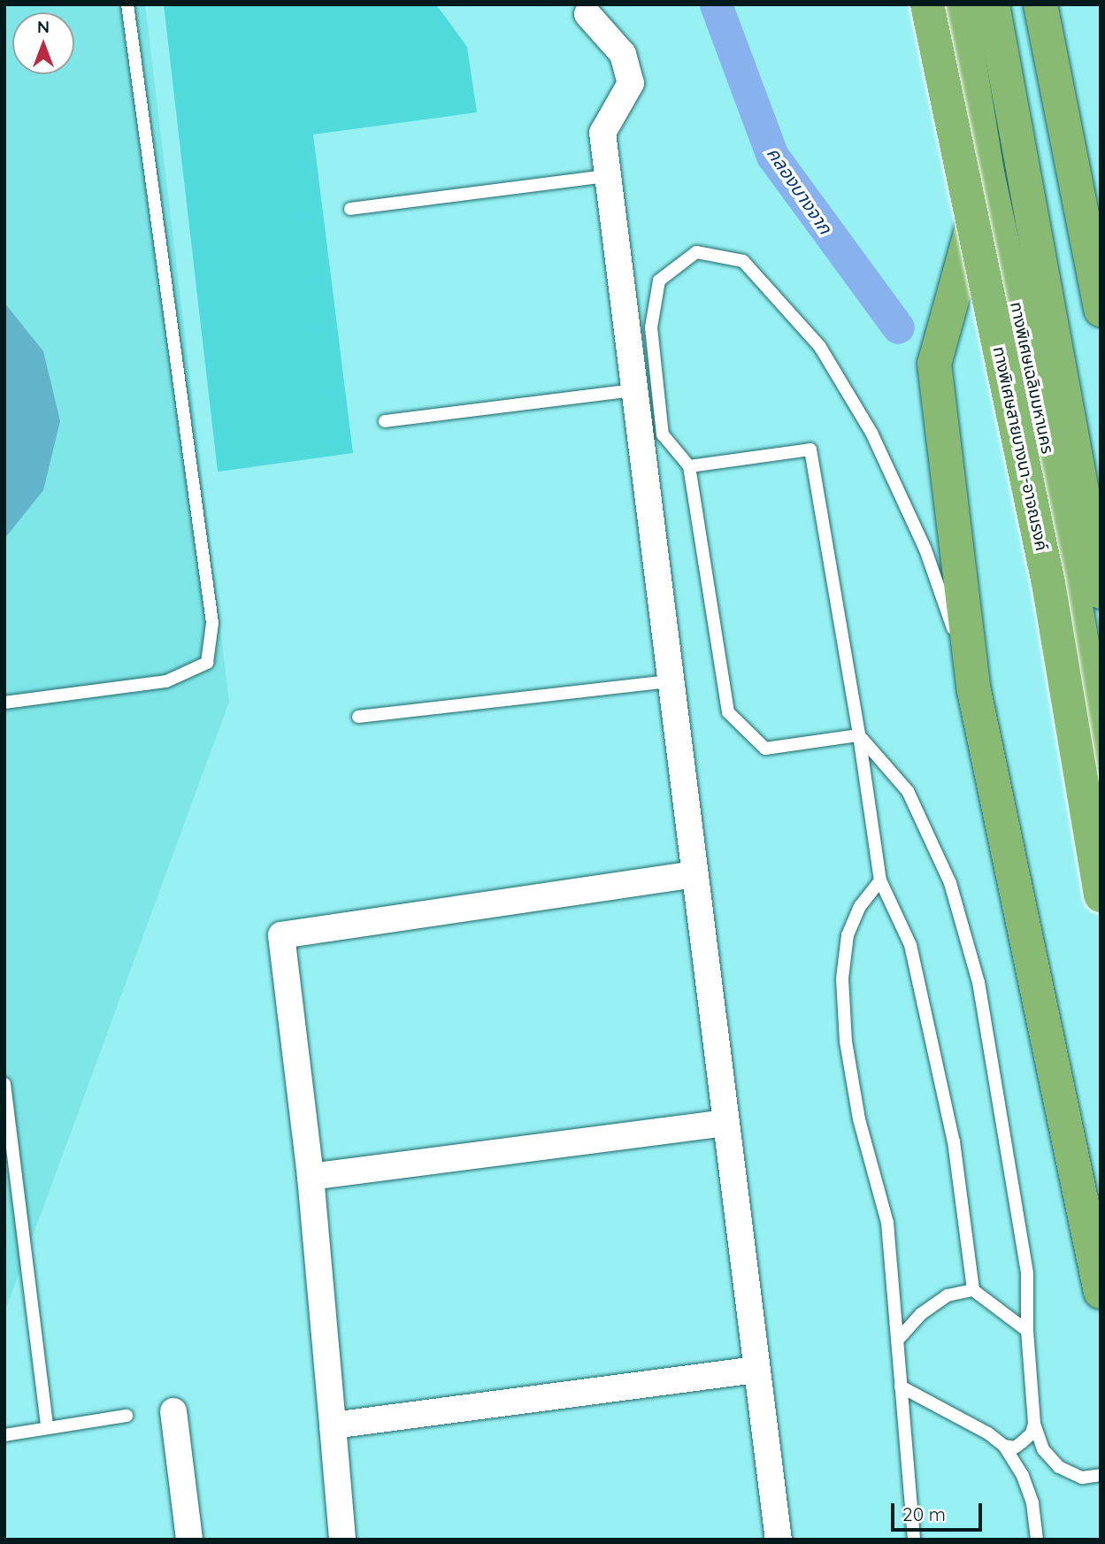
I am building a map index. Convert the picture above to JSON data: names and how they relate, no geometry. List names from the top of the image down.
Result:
{
  "streets": {
    "highway": ["ทางพิเศษเฉลิมมหานคร", "ทางพิเศษสายบางนา-อาจณรงค์"]
  },
  "water": ["คลองบางจาก"],
  "scale_bar": "20 m",
  "north": "top"
}
